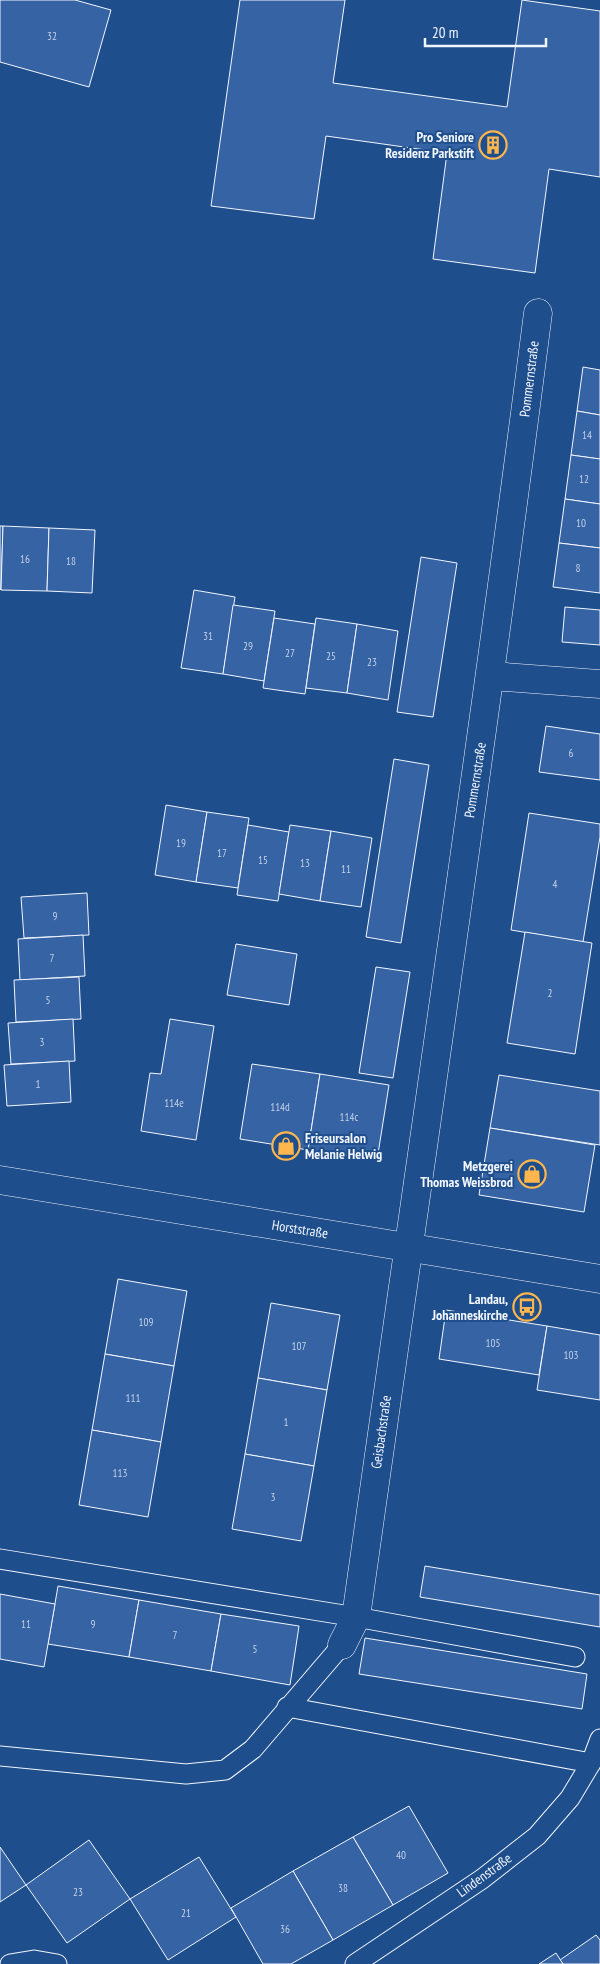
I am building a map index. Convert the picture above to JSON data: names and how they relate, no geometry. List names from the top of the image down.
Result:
{
  "streets": {
    "street": ["Pommernstraße", "Horststraße", "Geisbachstraße"],
    "lane": ["Lindenstraße"]
  },
  "crossings": [
    ["Pommernstraße", "Horststraße"],
    ["Pommernstraße", "Geisbachstraße"],
    ["Horststraße", "Geisbachstraße"]
  ],
  "places": {
    "building": ["Pro Seniore Residenz Parkstift"],
    "shop": ["Friseursalon Melanie Helwig", "Metzgerei Thomas Weissbrod"],
    "bus stop": ["Landau, Johanneskirche"]
  },
  "house_numbers": [
    "32",
    "14",
    "12",
    "10",
    "16",
    "18",
    "8",
    "31",
    "29",
    "27",
    "25",
    "23",
    "6",
    "19",
    "17",
    "15",
    "13",
    "11",
    "4",
    "9",
    "7",
    "2",
    "5",
    "3",
    "1",
    "114e",
    "114d",
    "114c",
    "109",
    "105",
    "107",
    "103",
    "111",
    "1",
    "113",
    "3",
    "11",
    "9",
    "7",
    "5",
    "40",
    "38",
    "23",
    "21",
    "36"
  ],
  "scale_bar": "20 m"
}
